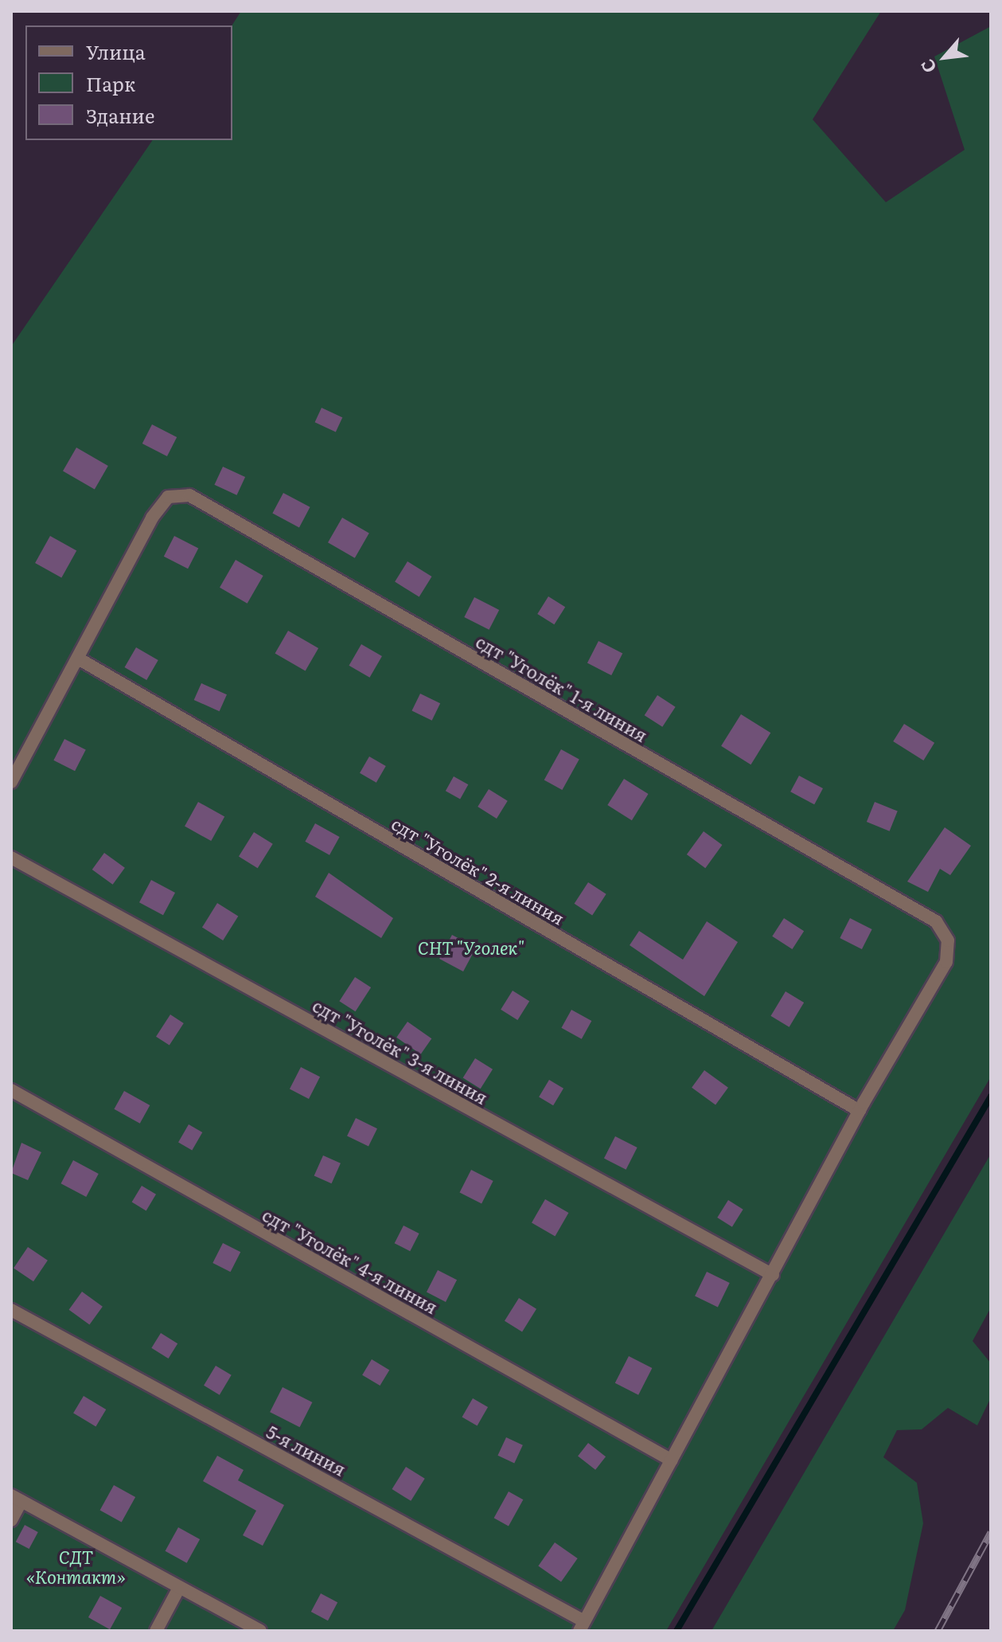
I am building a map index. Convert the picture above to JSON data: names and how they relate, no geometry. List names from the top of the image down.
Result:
{
  "streets": {
    "street": [
      "сдт \"Уголёк\" 1-я линия",
      "сдт \"Уголёк\" 2-я линия",
      "сдт \"Уголёк\" 3-я линия",
      "сдт \"Уголёк\" 4-я линия",
      "5-я линия"
    ]
  },
  "crossings": [
    ["сдт \"Уголёк\" 1-я линия", "сдт \"Уголёк\" 2-я линия"]
  ],
  "parks": ["СНТ \"Уголек\"", "СДТ «Контакт»"],
  "legend": ["Улица", "Парк", "Здание"],
  "north": "bottom left"
}
